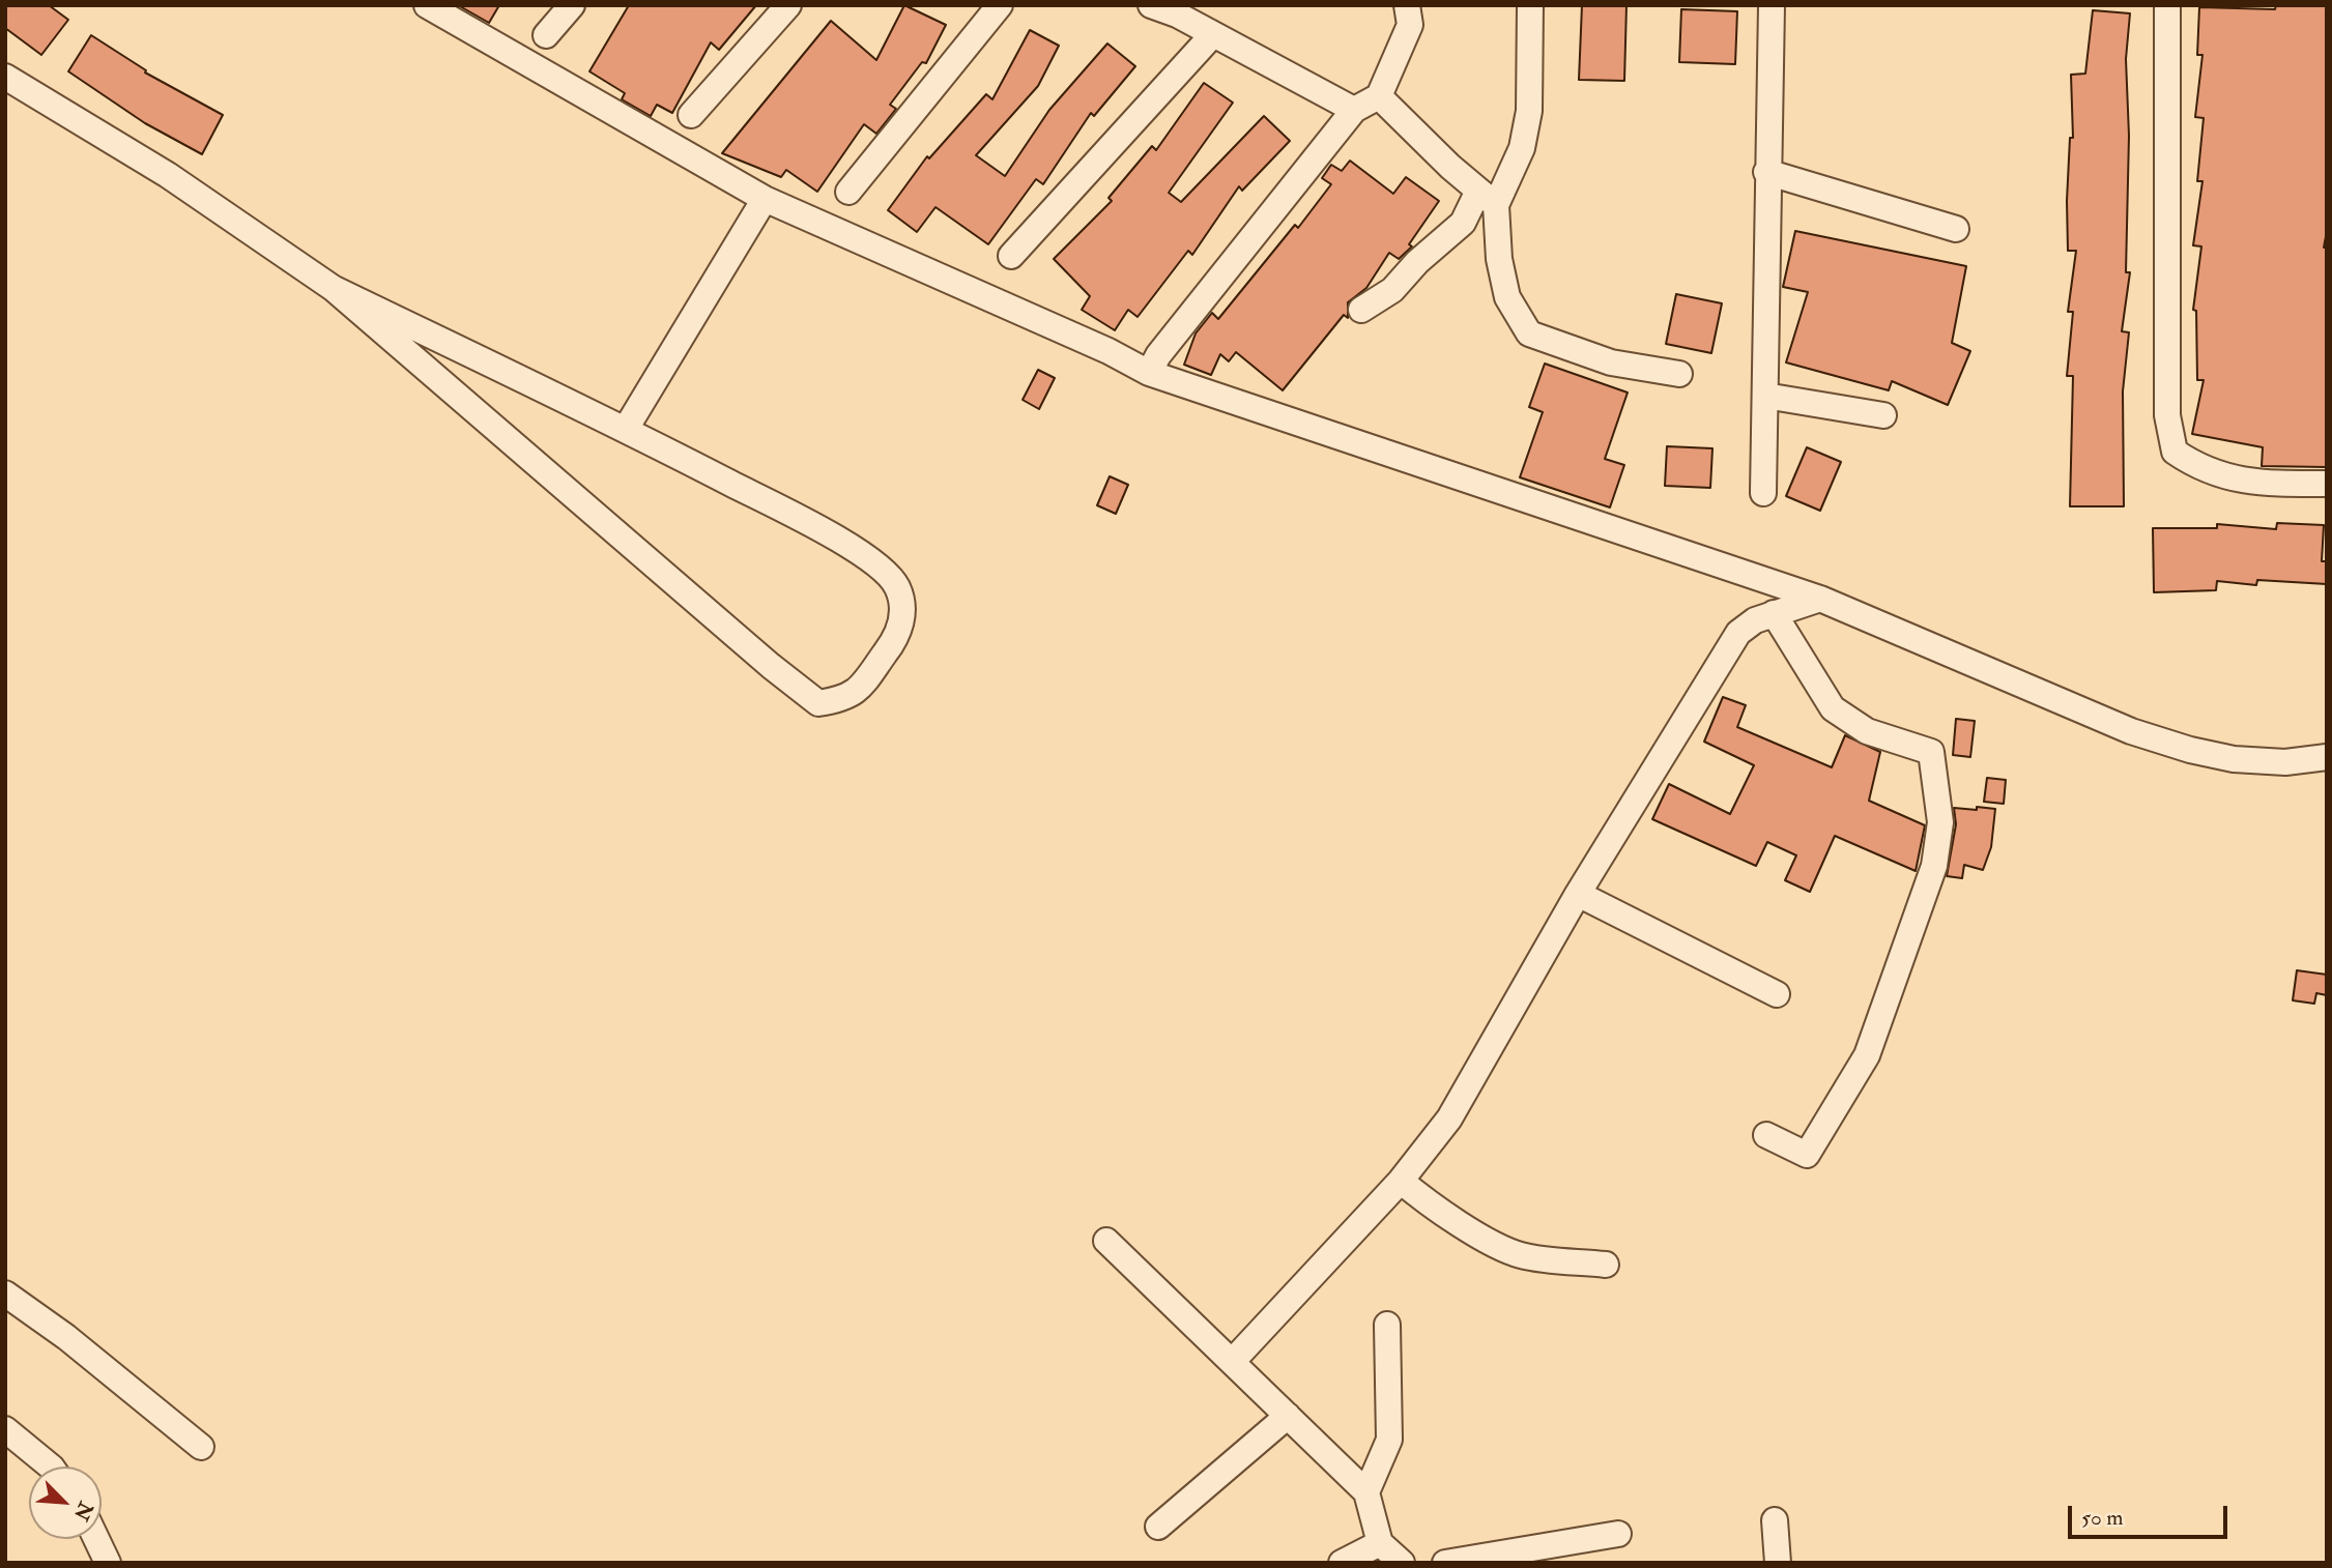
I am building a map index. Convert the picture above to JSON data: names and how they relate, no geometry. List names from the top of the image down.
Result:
{
  "scale_bar": "50 m",
  "north": "bottom right"
}
